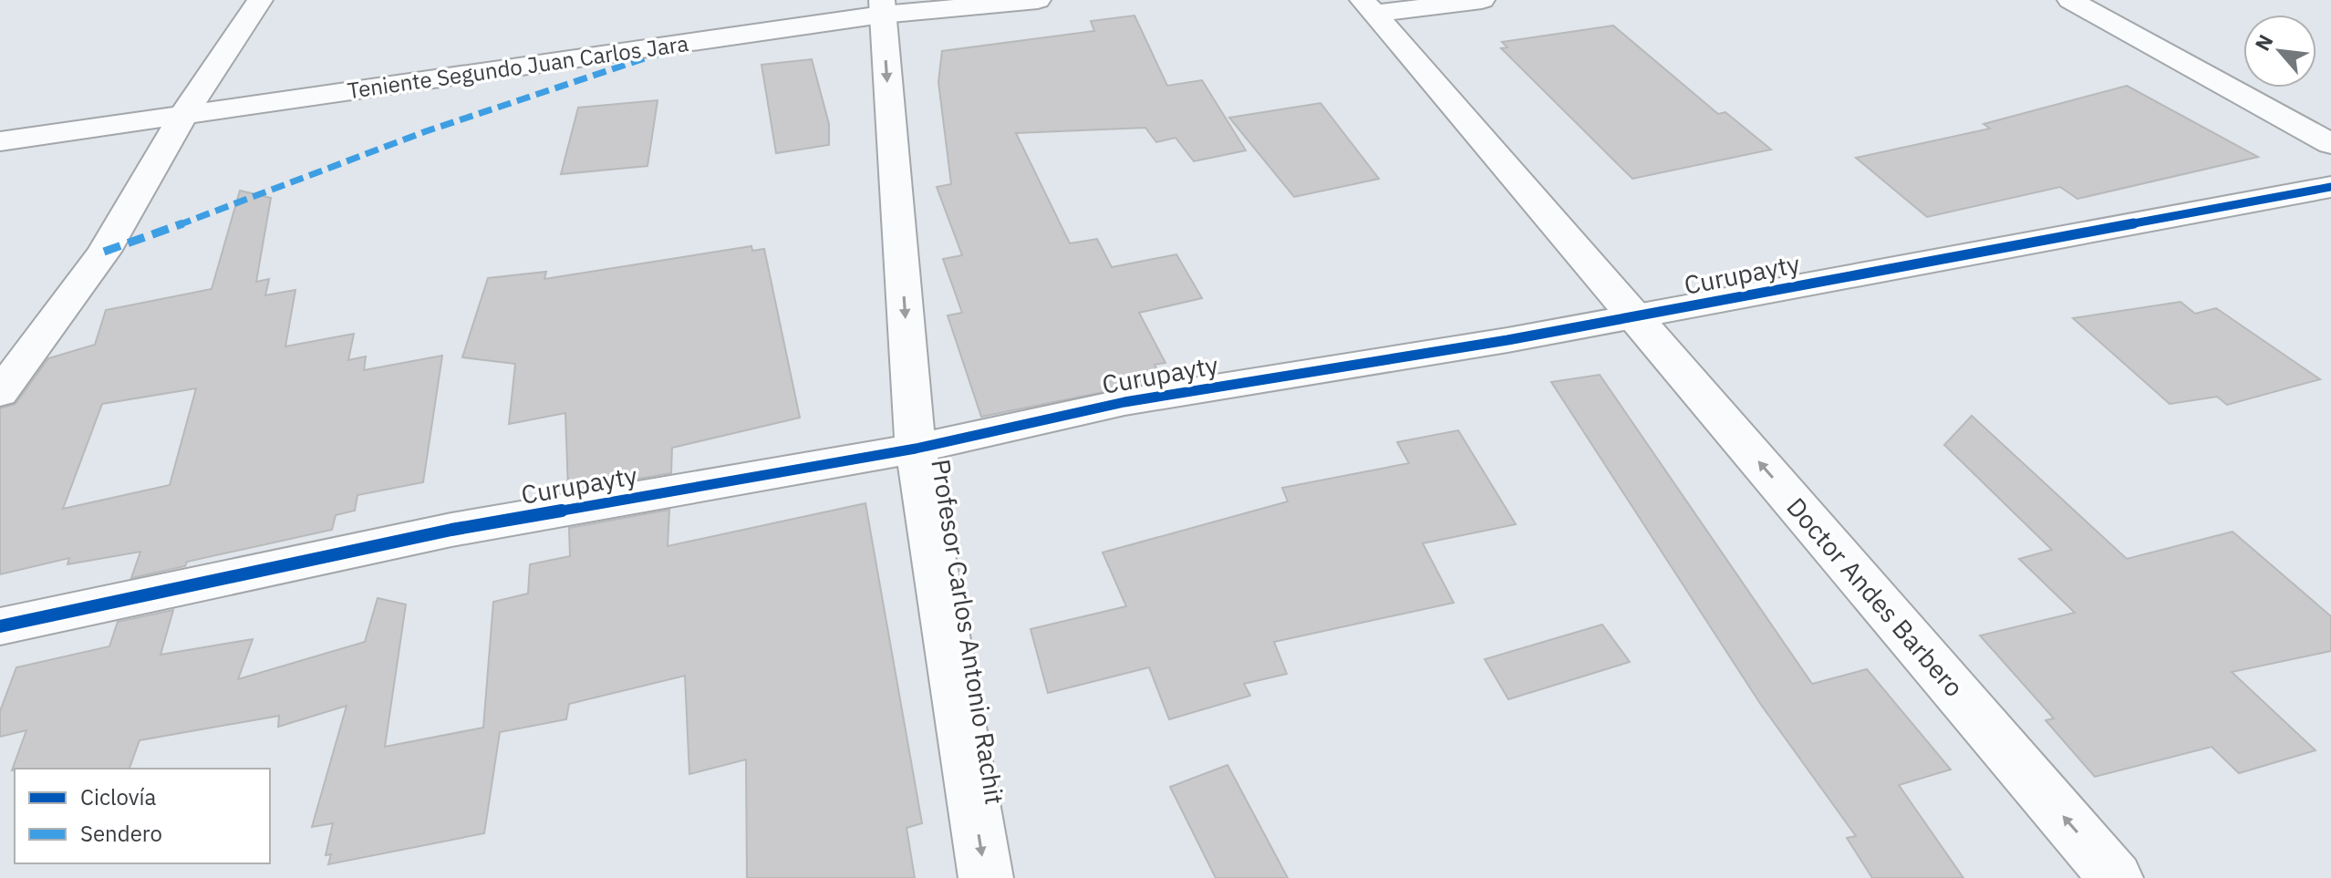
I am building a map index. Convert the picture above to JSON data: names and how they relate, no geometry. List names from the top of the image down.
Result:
{
  "streets": {
    "street": [
      "Teniente Segundo Juan Carlos Jara",
      "Curupayty",
      "Doctor Andes Barbero",
      "Profesor Carlos Antonio Rachit"
    ]
  },
  "crossings": [
    ["Teniente Segundo Juan Carlos Jara", "Profesor Carlos Antonio Rachit"],
    ["Curupayty", "Doctor Andes Barbero"],
    ["Curupayty", "Profesor Carlos Antonio Rachit"]
  ],
  "one_way": ["Doctor Andes Barbero", "Profesor Carlos Antonio Rachit"],
  "legend": ["Ciclovía", "Sendero"],
  "north": "top left"
}
